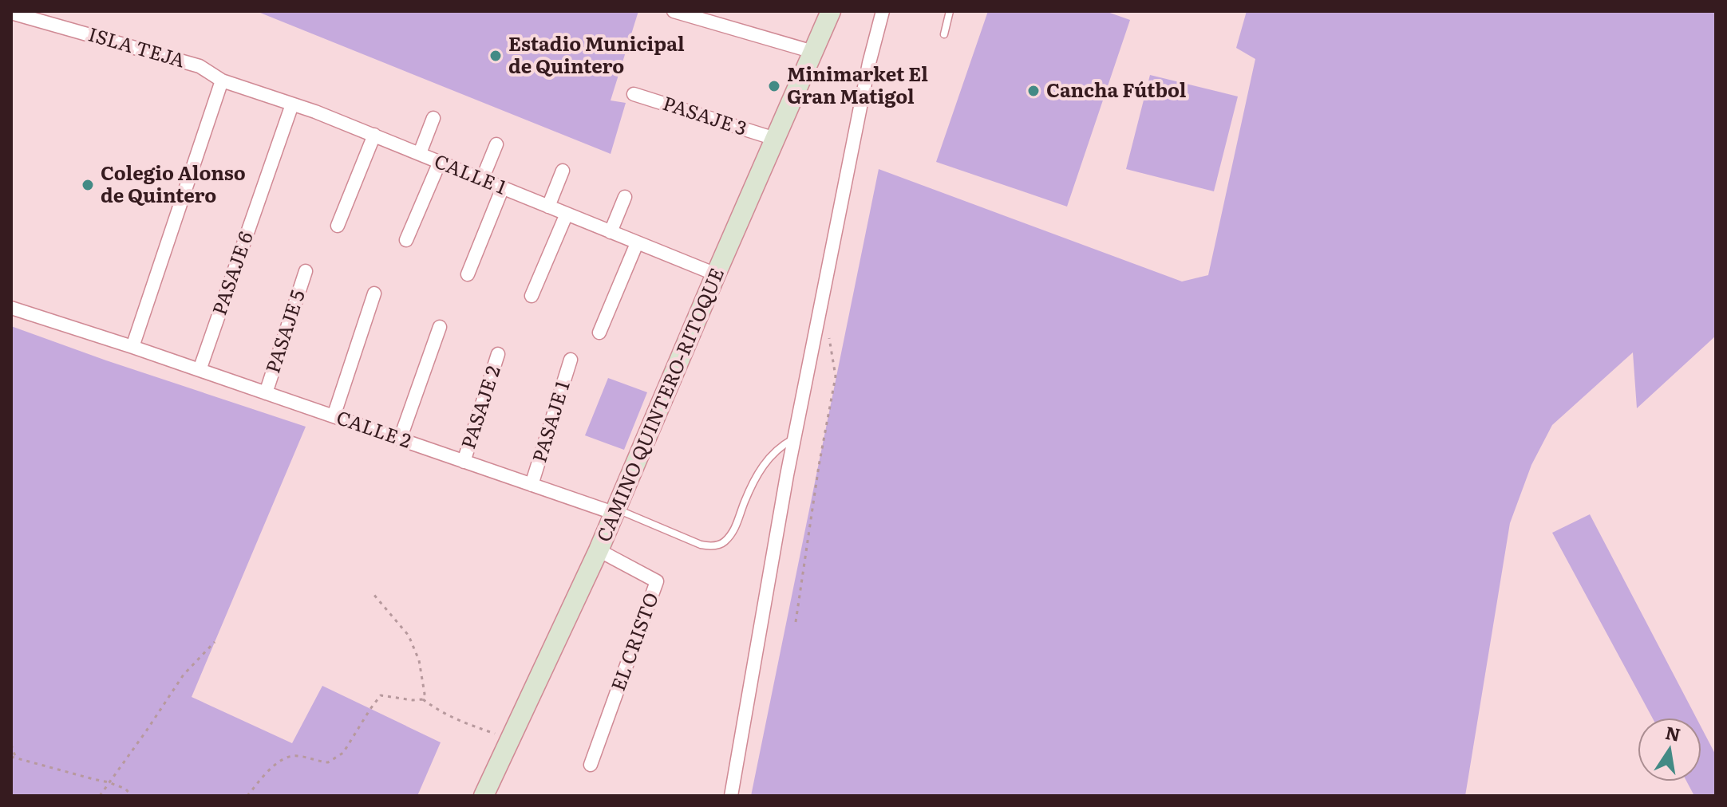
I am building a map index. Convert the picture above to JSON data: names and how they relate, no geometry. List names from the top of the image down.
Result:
{
  "streets": {
    "main road": ["CAMINO QUINTERO-RITOQUE"],
    "street": [
      "ISLA TEJA",
      "PASAJE 3",
      "CALLE 1",
      "PASAJE 6",
      "PASAJE 5",
      "PASAJE 2",
      "PASAJE 1",
      "CALLE 2",
      "EL CRISTO"
    ]
  },
  "crossings": [
    ["ISLA TEJA", "CALLE 1"],
    ["PASAJE 3", "CAMINO QUINTERO-RITOQUE"],
    ["CALLE 1", "PASAJE 6"],
    ["CALLE 1", "CAMINO QUINTERO-RITOQUE"],
    ["PASAJE 6", "CALLE 2"],
    ["PASAJE 5", "CALLE 2"],
    ["CAMINO QUINTERO-RITOQUE", "CALLE 2"],
    ["CAMINO QUINTERO-RITOQUE", "EL CRISTO"],
    ["PASAJE 2", "CALLE 2"],
    ["PASAJE 1", "CALLE 2"]
  ],
  "places": [
    "Estadio Municipal de Quintero",
    "Minimarket El Gran Matigol",
    "Cancha Fútbol",
    "Colegio Alonso de Quintero"
  ],
  "north": "top"
}
